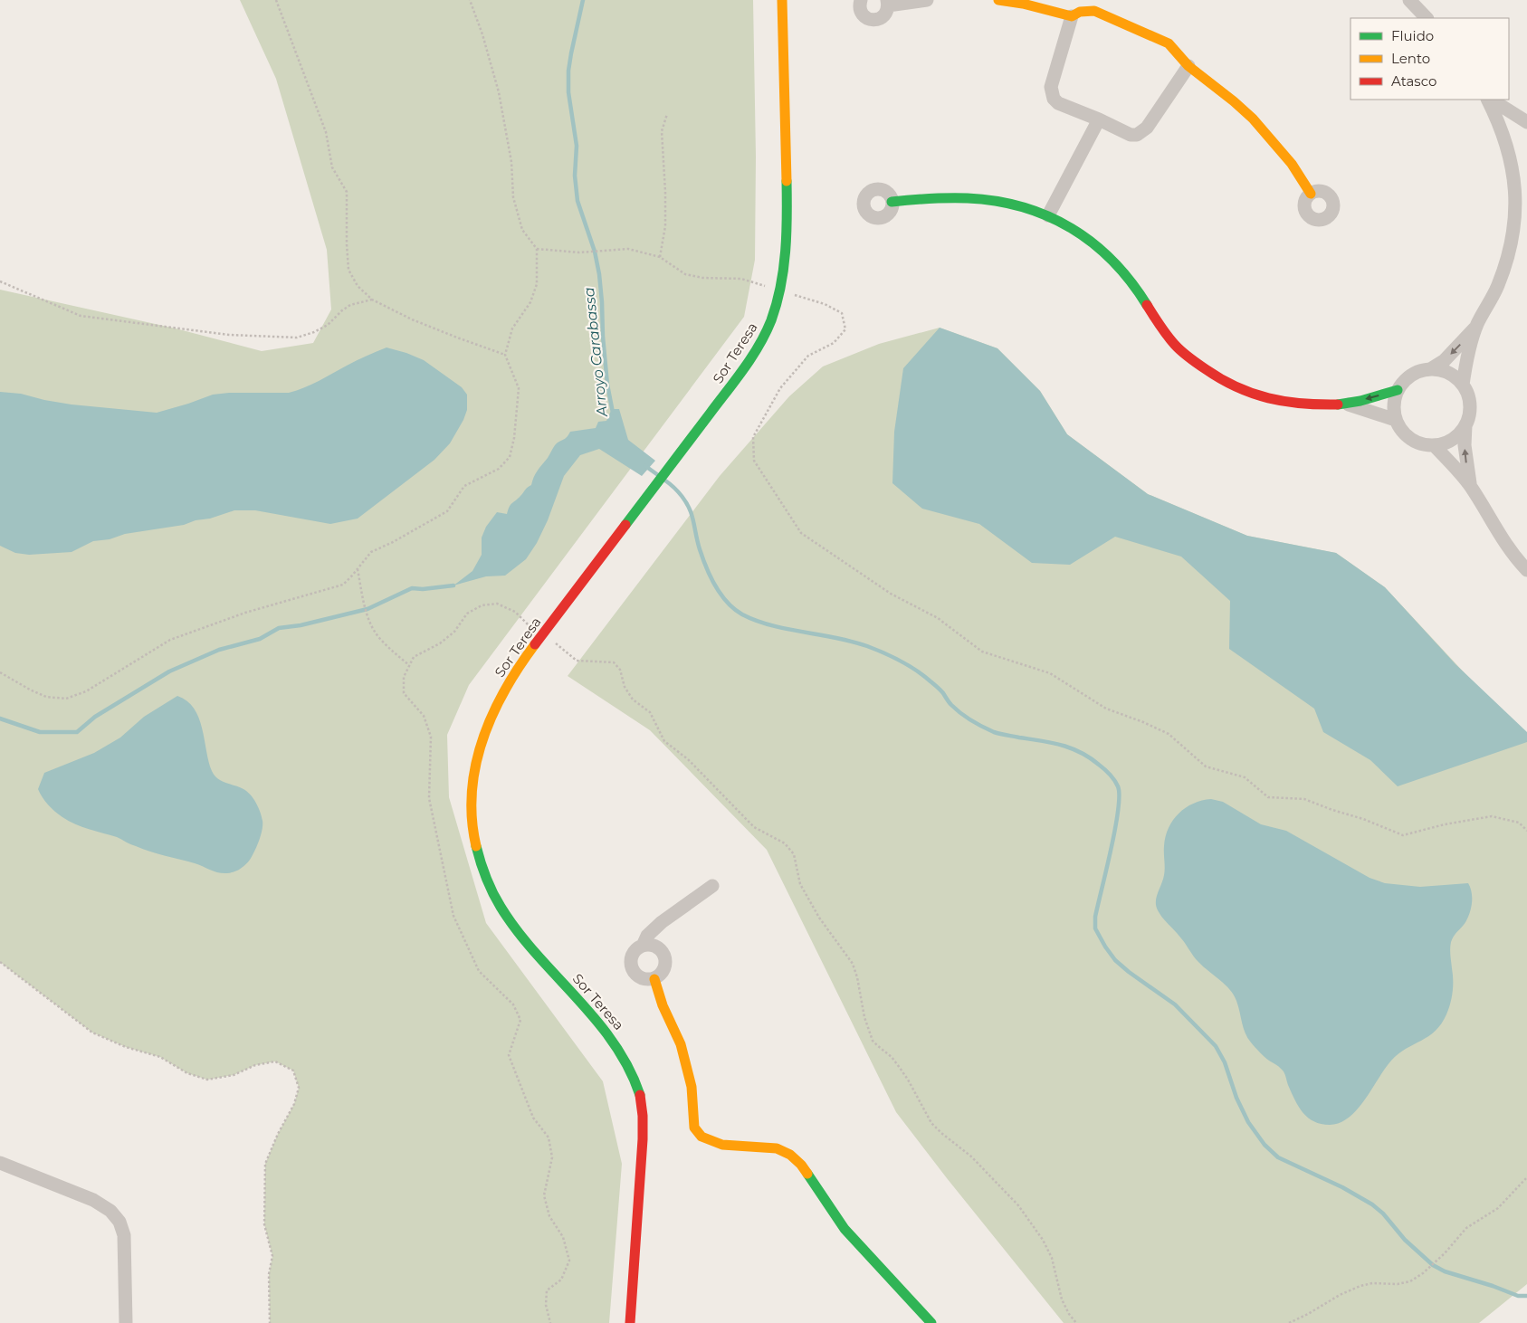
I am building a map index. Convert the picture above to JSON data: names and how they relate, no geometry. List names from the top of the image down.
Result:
{
  "streets": {
    "street": ["Sor Teresa"]
  },
  "water": ["Arroyo Carabassa"],
  "legend": ["Fluido", "Lento", "Atasco"]
}
